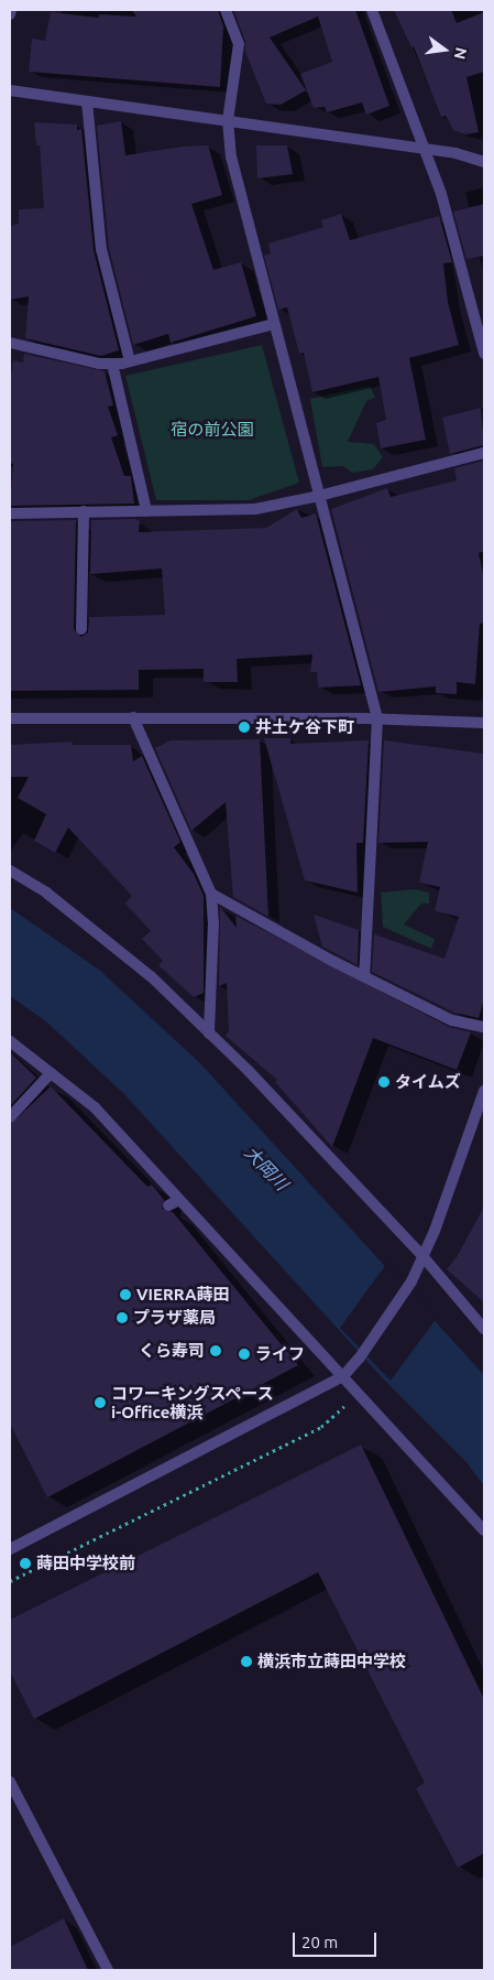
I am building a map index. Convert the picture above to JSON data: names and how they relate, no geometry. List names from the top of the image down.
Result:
{
  "water": ["大岡川"],
  "parks": ["宿の前公園"],
  "places": [
    "井土ケ谷下町",
    "タイムズ",
    "VIERRA蒔田",
    "プラザ薬局",
    "くら寿司",
    "ライフ",
    "コワーキングスペース i-Office横浜",
    "蒔田中学校前",
    "横浜市立蒔田中学校"
  ],
  "scale_bar": "20 m",
  "north": "right"
}
